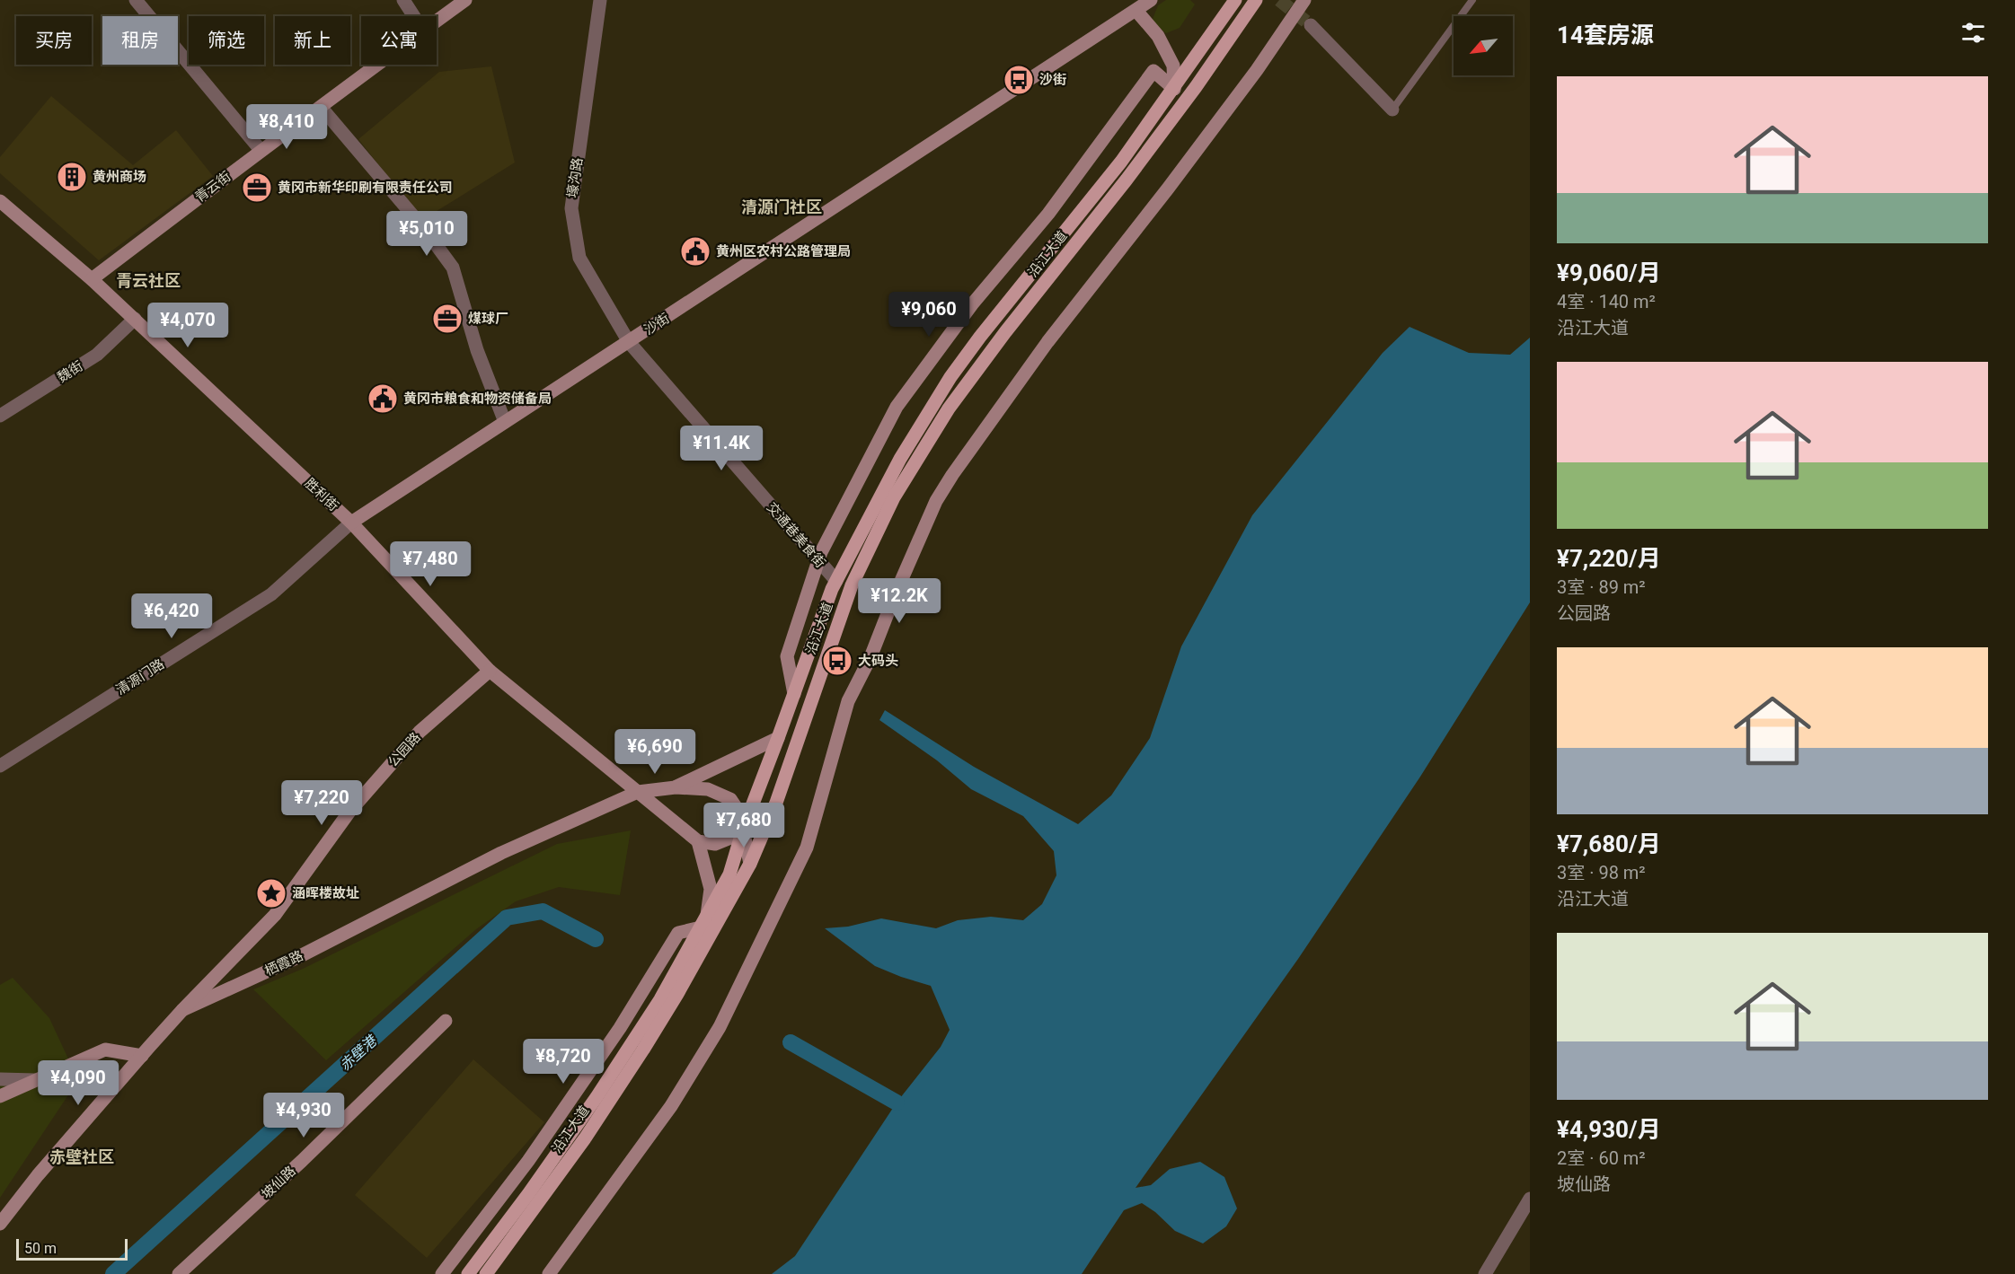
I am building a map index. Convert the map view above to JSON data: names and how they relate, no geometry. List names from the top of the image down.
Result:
{
  "streets": {
    "main road": ["沿江大道"],
    "street": [
      "壕沟路",
      "青云街",
      "沙街",
      "魏街",
      "胜利街",
      "交通巷美食街",
      "清源门路",
      "公园路",
      "栖霞路",
      "坡仙路"
    ]
  },
  "crossings": [
    ["壕沟路", "沙街"],
    ["壕沟路", "交通巷美食街"],
    ["青云街", "胜利街"],
    ["沿江大道", "交通巷美食街"],
    ["沙街", "胜利街"],
    ["沙街", "交通巷美食街"],
    ["沙街", "清源门路"],
    ["魏街", "胜利街"],
    ["胜利街", "清源门路"],
    ["胜利街", "公园路"],
    ["胜利街", "栖霞路"],
    ["公园路", "栖霞路"]
  ],
  "districts": ["清源门社区", "青云社区", "赤壁社区"],
  "water": ["赤壁港"],
  "places": {
    "bus stop": ["沙街", "大码头"],
    "building": ["黄州商场"],
    "office": ["黄冈市新华印刷有限责任公司", "煤球厂"],
    "public building": ["黄州区农村公路管理局", "黄冈市粮食和物资储备局"],
    "place": ["涵晖楼故址"]
  },
  "scale_bar": "50 m",
  "north": "bottom left",
  "page": {
    "heading": "14套房源",
    "chip": [
      "买房",
      "租房",
      "筛选",
      "新上",
      "公寓"
    ],
    "list": [
      {
        "name": "¥9,060/月",
        "note": "4室 · 140 m² · 沿江大道"
      },
      {
        "name": "¥7,220/月",
        "note": "3室 · 89 m² · 公园路"
      },
      {
        "name": "¥7,680/月",
        "note": "3室 · 98 m² · 沿江大道"
      },
      {
        "name": "¥4,930/月",
        "note": "2室 · 60 m² · 坡仙路"
      }
    ],
    "price": [
      "¥8,410",
      "¥5,010",
      "¥9,060",
      "¥4,070",
      "¥11.4K",
      "¥7,480",
      "¥12.2K",
      "¥6,420",
      "¥6,690",
      "¥7,220",
      "¥7,680",
      "¥8,720",
      "¥4,090",
      "¥4,930"
    ],
    "scale": "50 m"
  }
}
